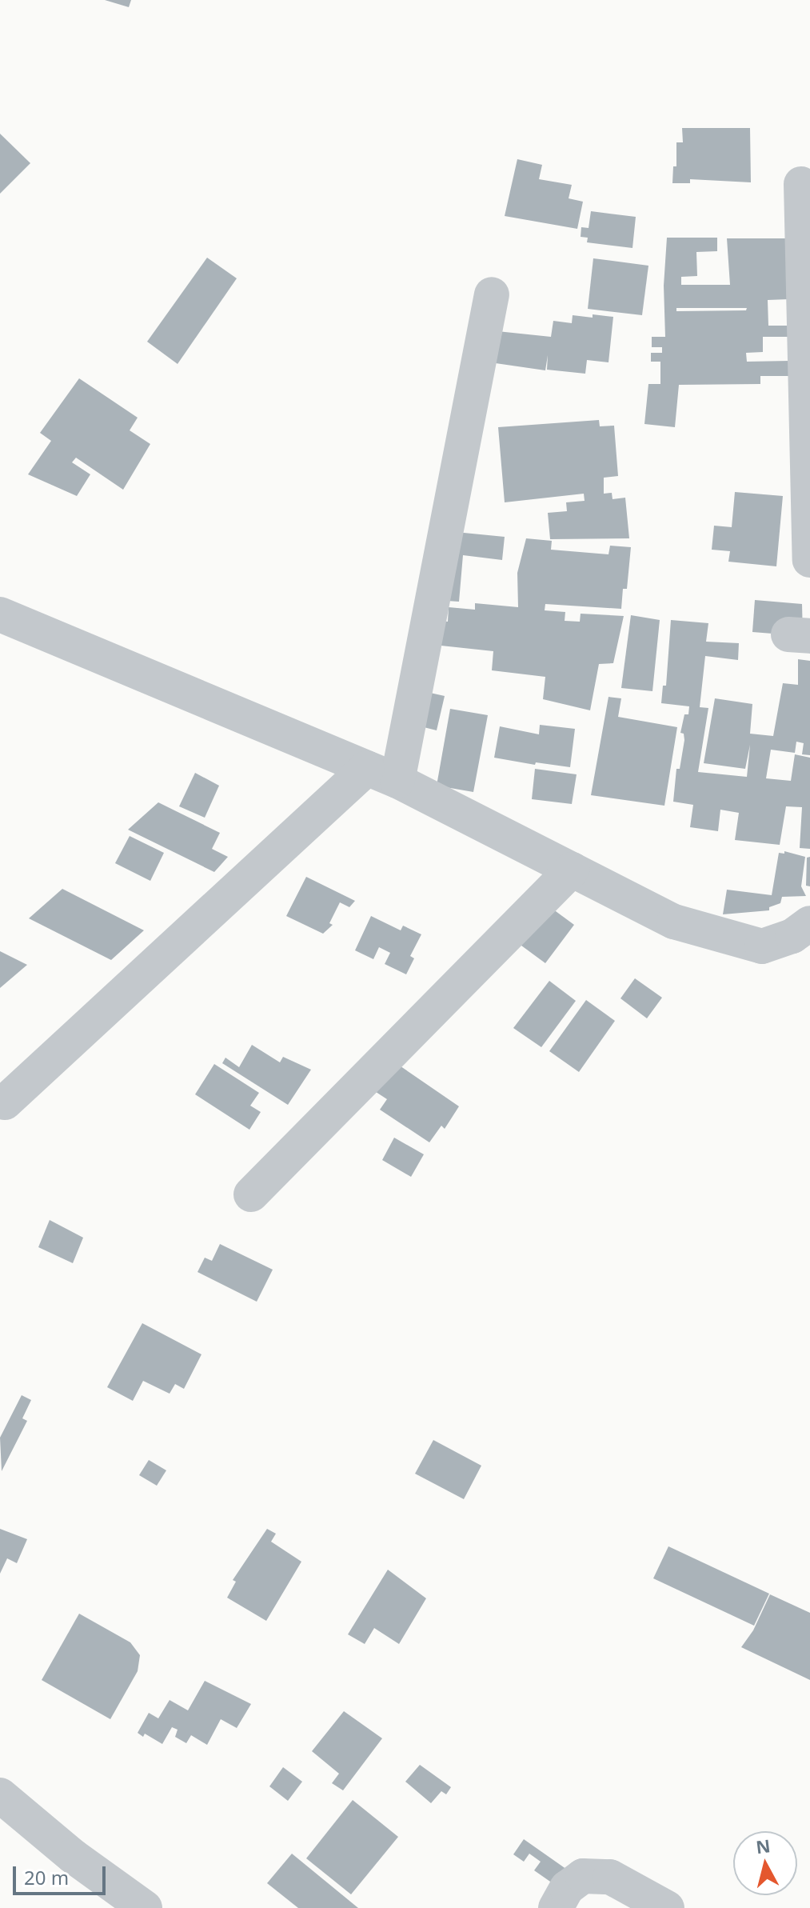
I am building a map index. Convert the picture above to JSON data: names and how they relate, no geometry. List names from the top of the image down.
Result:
{
  "scale_bar": "20 m",
  "north": "top"
}
